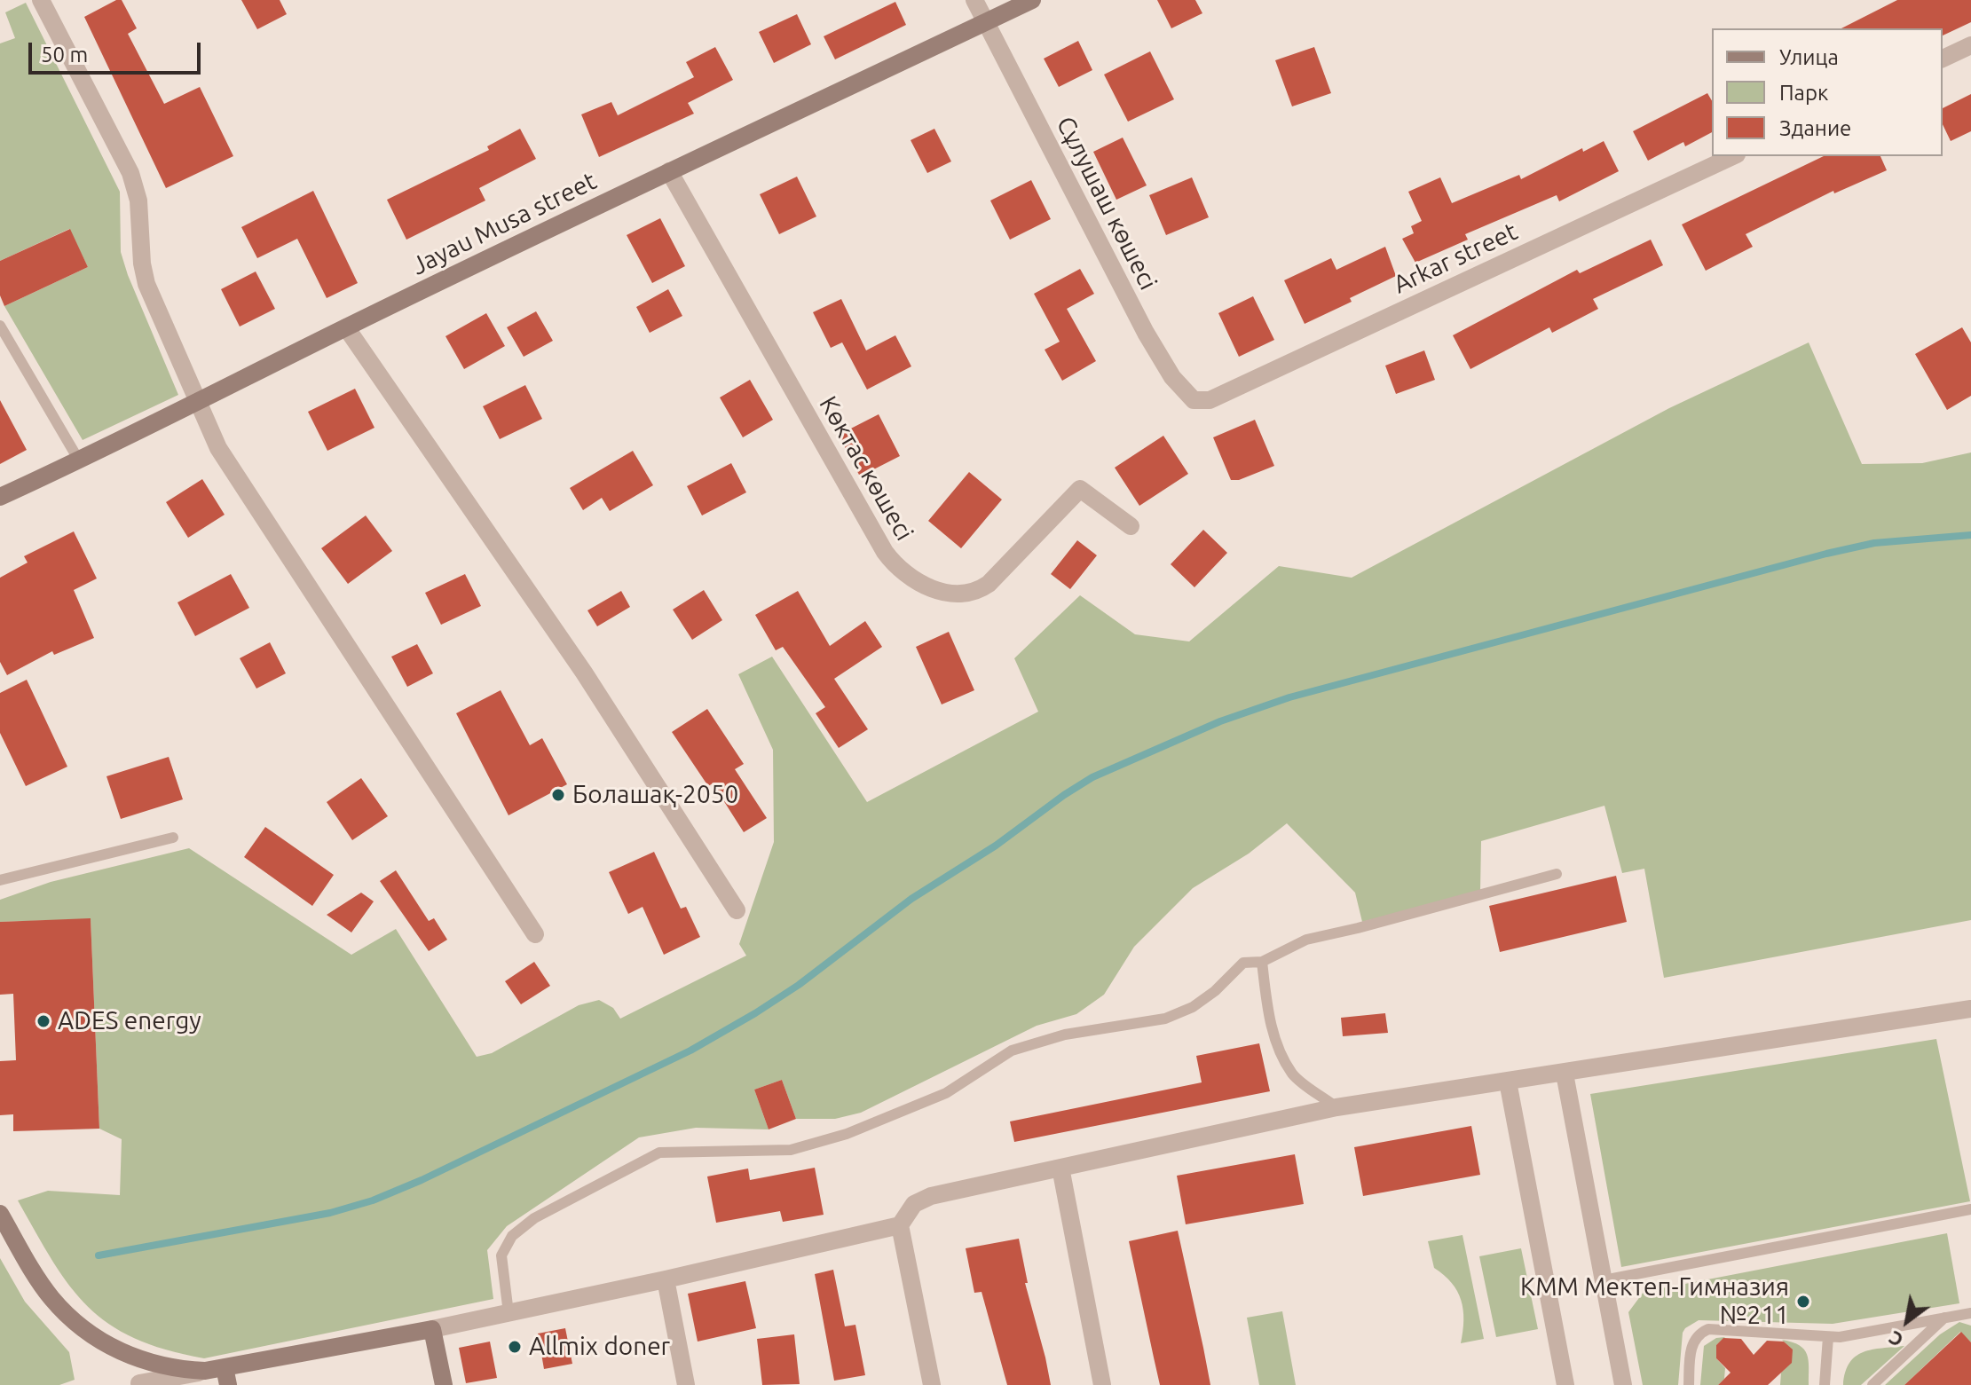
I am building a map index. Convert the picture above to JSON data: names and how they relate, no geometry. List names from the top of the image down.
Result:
{
  "streets": {
    "street": [
      "Сұлушаш көшесі",
      "Jayau Musa street",
      "Arkar street",
      "Көктас көшесі"
    ]
  },
  "crossings": [
    ["Сұлушаш көшесі", "Jayau Musa street"],
    ["Сұлушаш көшесі", "Arkar street"],
    ["Jayau Musa street", "Көктас көшесі"]
  ],
  "places": [
    "Болашақ-2050",
    "ADES energy",
    "КММ Мектеп-Гимназия №211",
    "Allmix doner"
  ],
  "legend": ["Улица", "Парк", "Здание"],
  "scale_bar": "50 m",
  "north": "bottom left"
}
